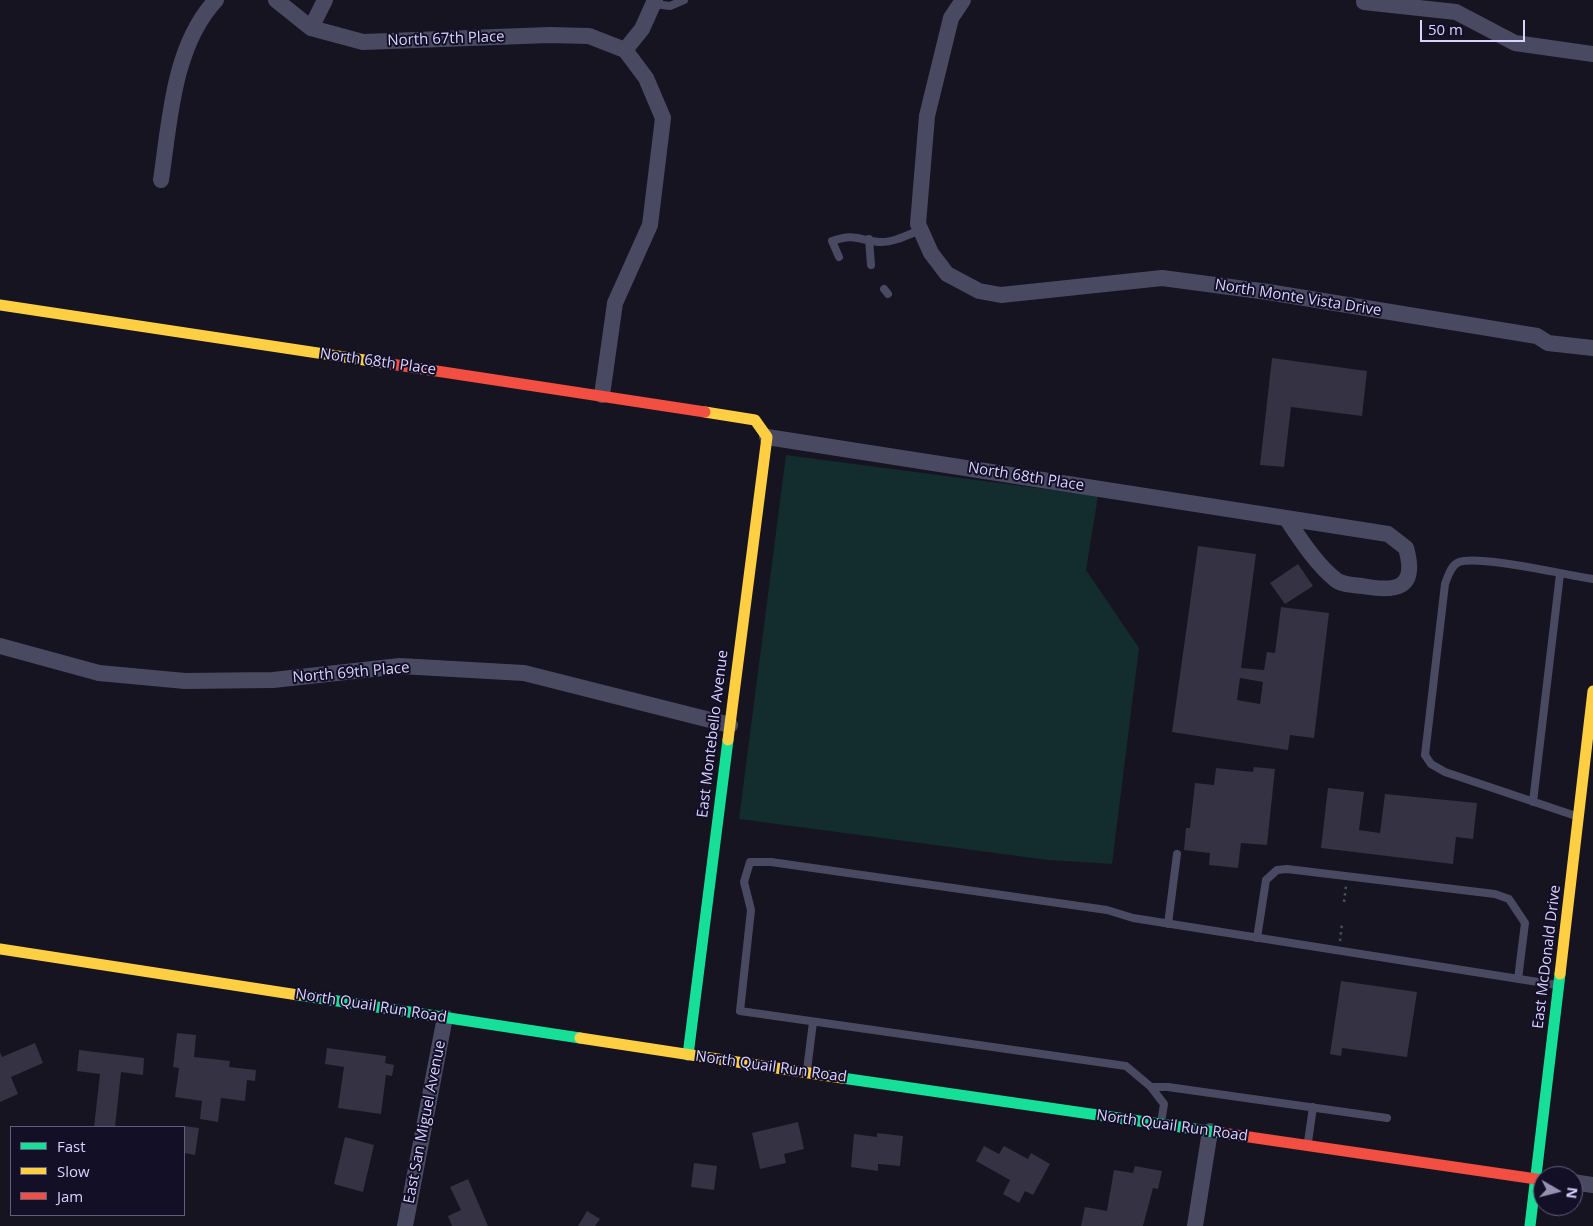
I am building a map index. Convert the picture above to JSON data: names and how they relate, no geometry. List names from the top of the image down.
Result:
{
  "streets": {
    "street": [
      "North 67th Place",
      "North Monte Vista Drive",
      "North 68th Place",
      "North 69th Place",
      "East Montebello Avenue",
      "East McDonald Drive",
      "North Quail Run Road",
      "East San Miguel Avenue"
    ]
  },
  "crossings": [
    ["North 68th Place", "East Montebello Avenue"],
    ["North 69th Place", "East Montebello Avenue"],
    ["East Montebello Avenue", "North Quail Run Road"],
    ["North Quail Run Road", "East San Miguel Avenue"]
  ],
  "legend": ["Fast", "Slow", "Jam"],
  "scale_bar": "50 m",
  "north": "right"
}
